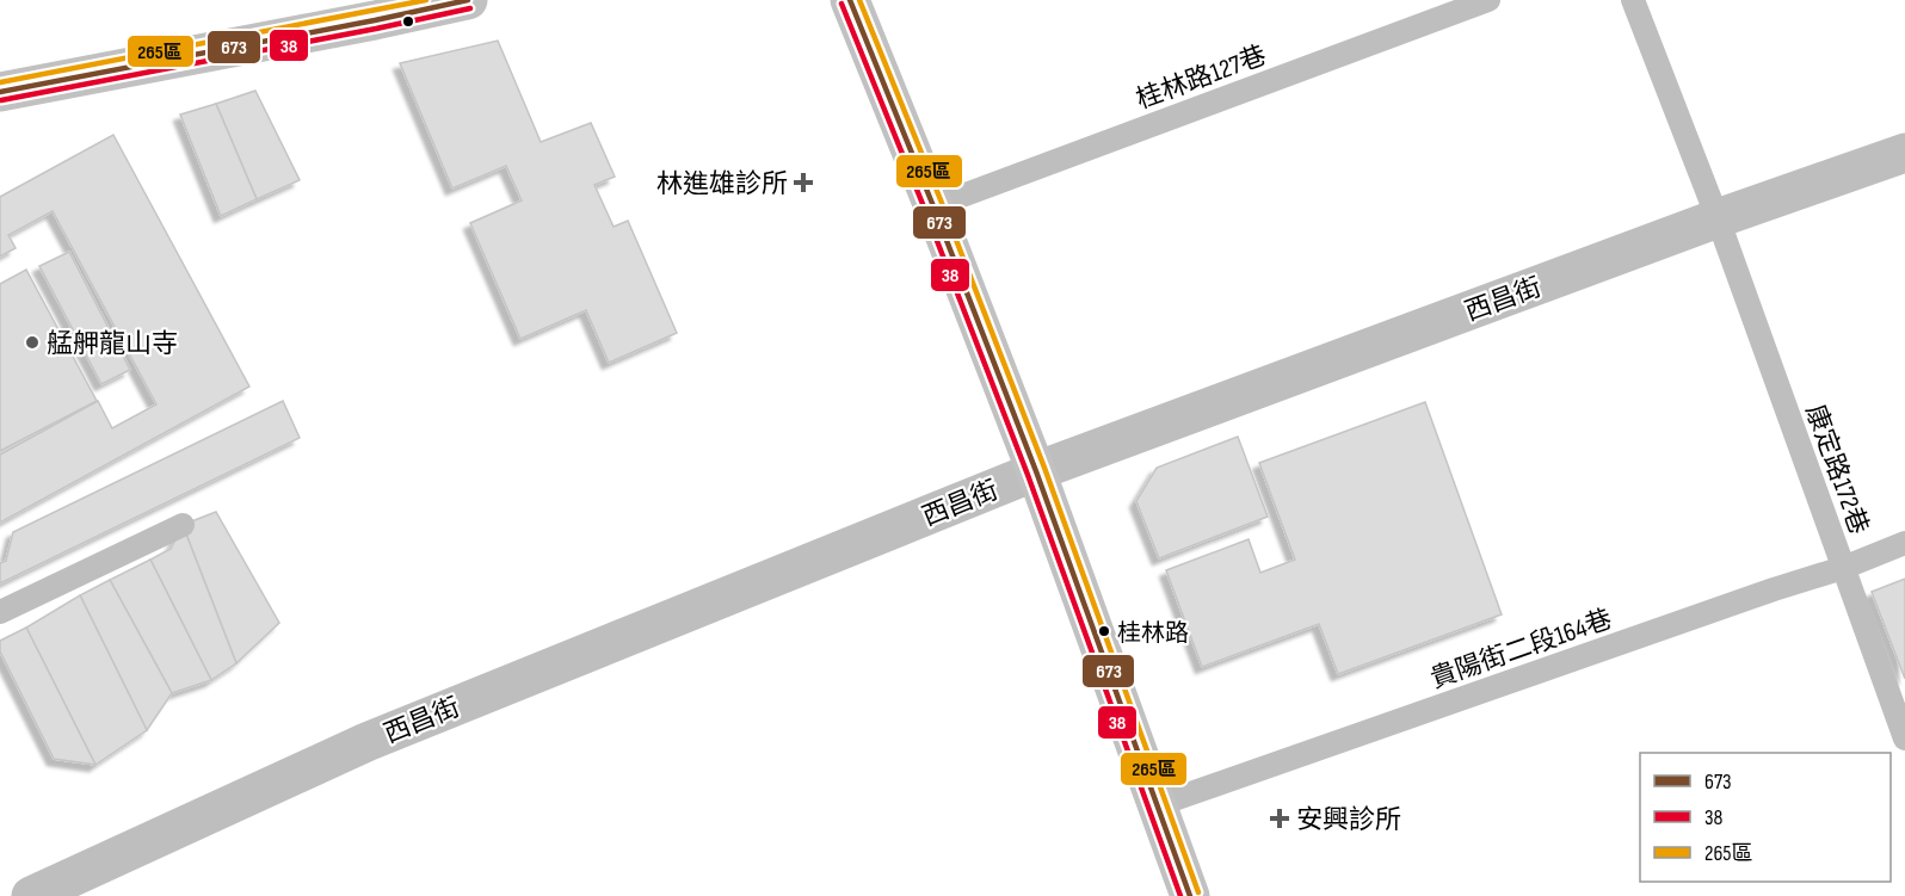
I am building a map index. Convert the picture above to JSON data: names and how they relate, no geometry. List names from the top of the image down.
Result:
{
  "streets": {
    "street": ["西昌街"],
    "lane": ["桂林路127巷", "康定路172巷", "貴陽街二段164巷"]
  },
  "crossings": [
    ["西昌街", "康定路172巷"],
    ["康定路172巷", "貴陽街二段164巷"]
  ],
  "places": {
    "health": ["林進雄診所", "安興診所"],
    "other": ["艋舺龍山寺", "桂林路"]
  },
  "lines": ["transit line 673", "transit line 265區", "transit line 38"],
  "legend": ["673", "38", "265區"]
}
